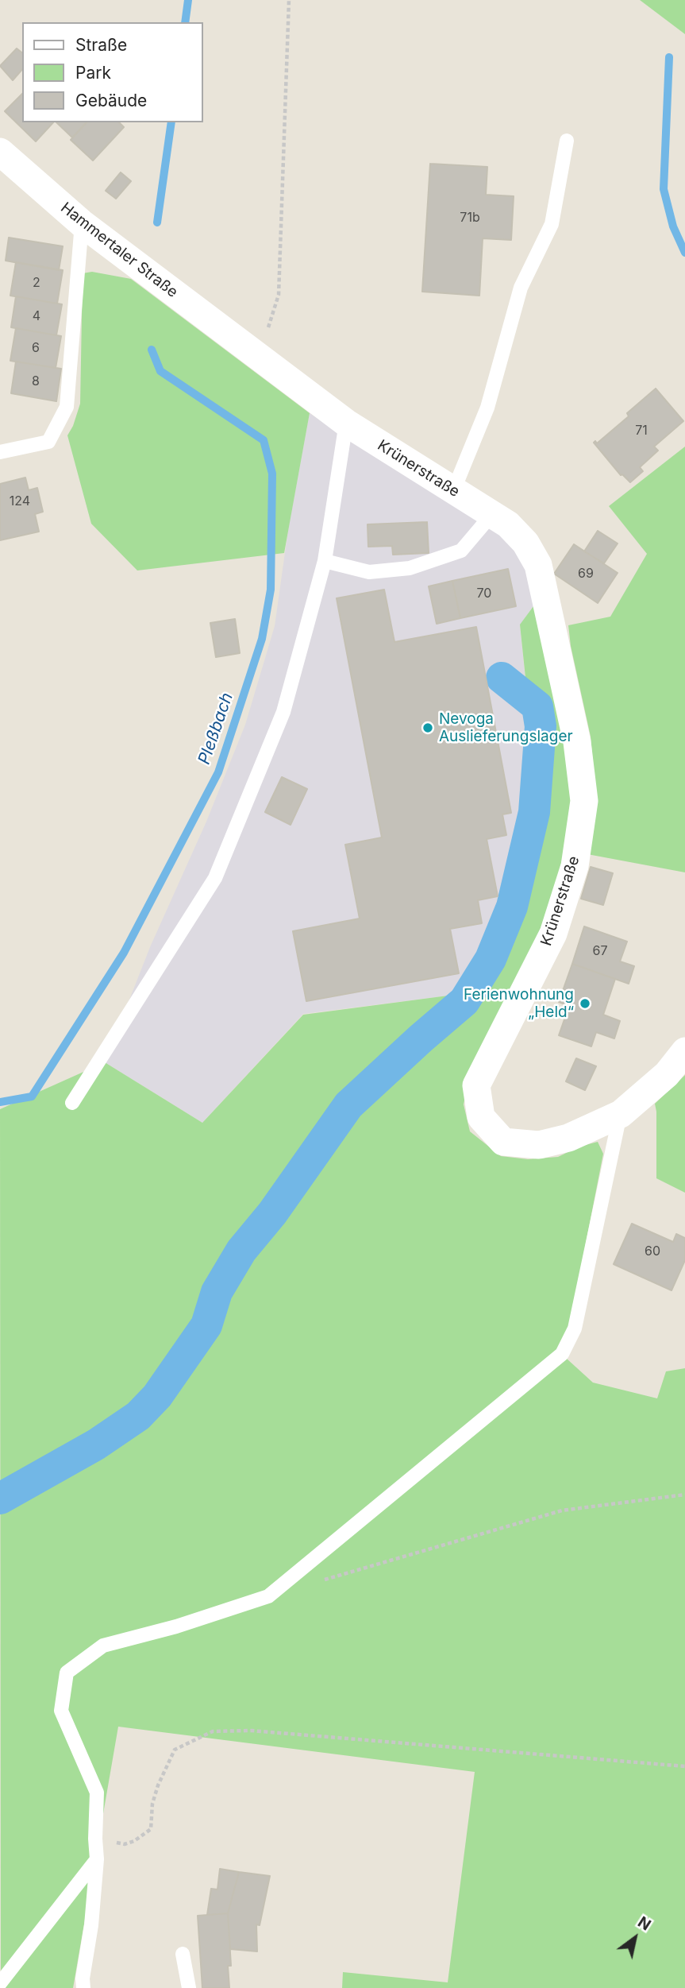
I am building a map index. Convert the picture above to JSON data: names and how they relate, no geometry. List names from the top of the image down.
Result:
{
  "streets": {
    "street": ["Hammertaler Straße", "Krünerstraße"]
  },
  "crossings": [
    ["Hammertaler Straße", "Krünerstraße"]
  ],
  "water": ["Pleßbach"],
  "places": ["Nevoga Auslieferungslager", "Ferienwohnung „Held“"],
  "house_numbers": [
    "71b",
    "2",
    "4",
    "6",
    "8",
    "71",
    "124",
    "69",
    "70",
    "67",
    "60"
  ],
  "legend": ["Straße", "Park", "Gebäude"],
  "north": "top right"
}
